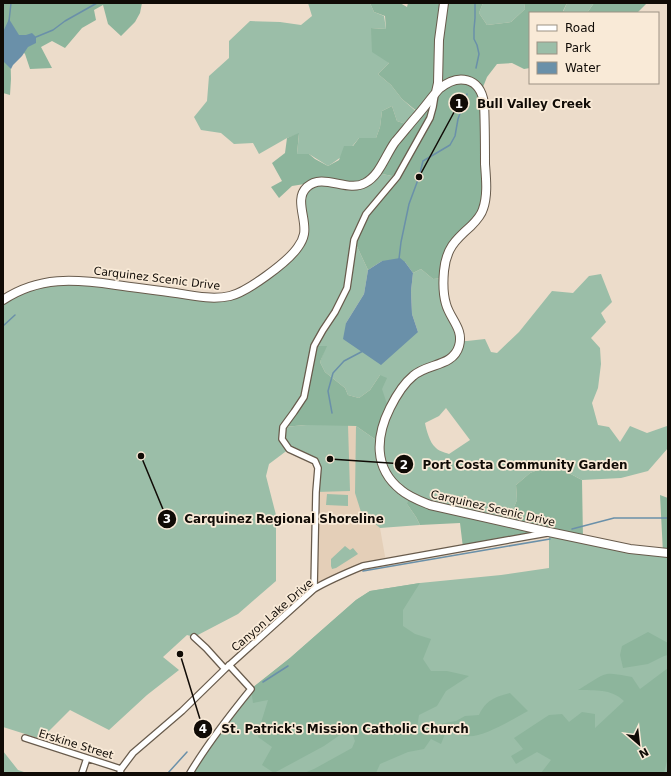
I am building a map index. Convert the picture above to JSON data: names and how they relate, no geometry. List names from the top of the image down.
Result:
{
  "streets": {
    "street": ["Carquinez Scenic Drive", "Canyon Lake Drive", "Erskine Street"]
  },
  "crossings": [
    ["Carquinez Scenic Drive", "Canyon Lake Drive"],
    ["Canyon Lake Drive", "Erskine Street"]
  ],
  "places": [
    "Bull Valley Creek",
    "Carquinez Regional Shoreline",
    "Port Costa Community Garden",
    "St. Patrick's Mission Catholic Church"
  ],
  "legend": ["Road", "Park", "Water"],
  "north": "bottom right"
}
